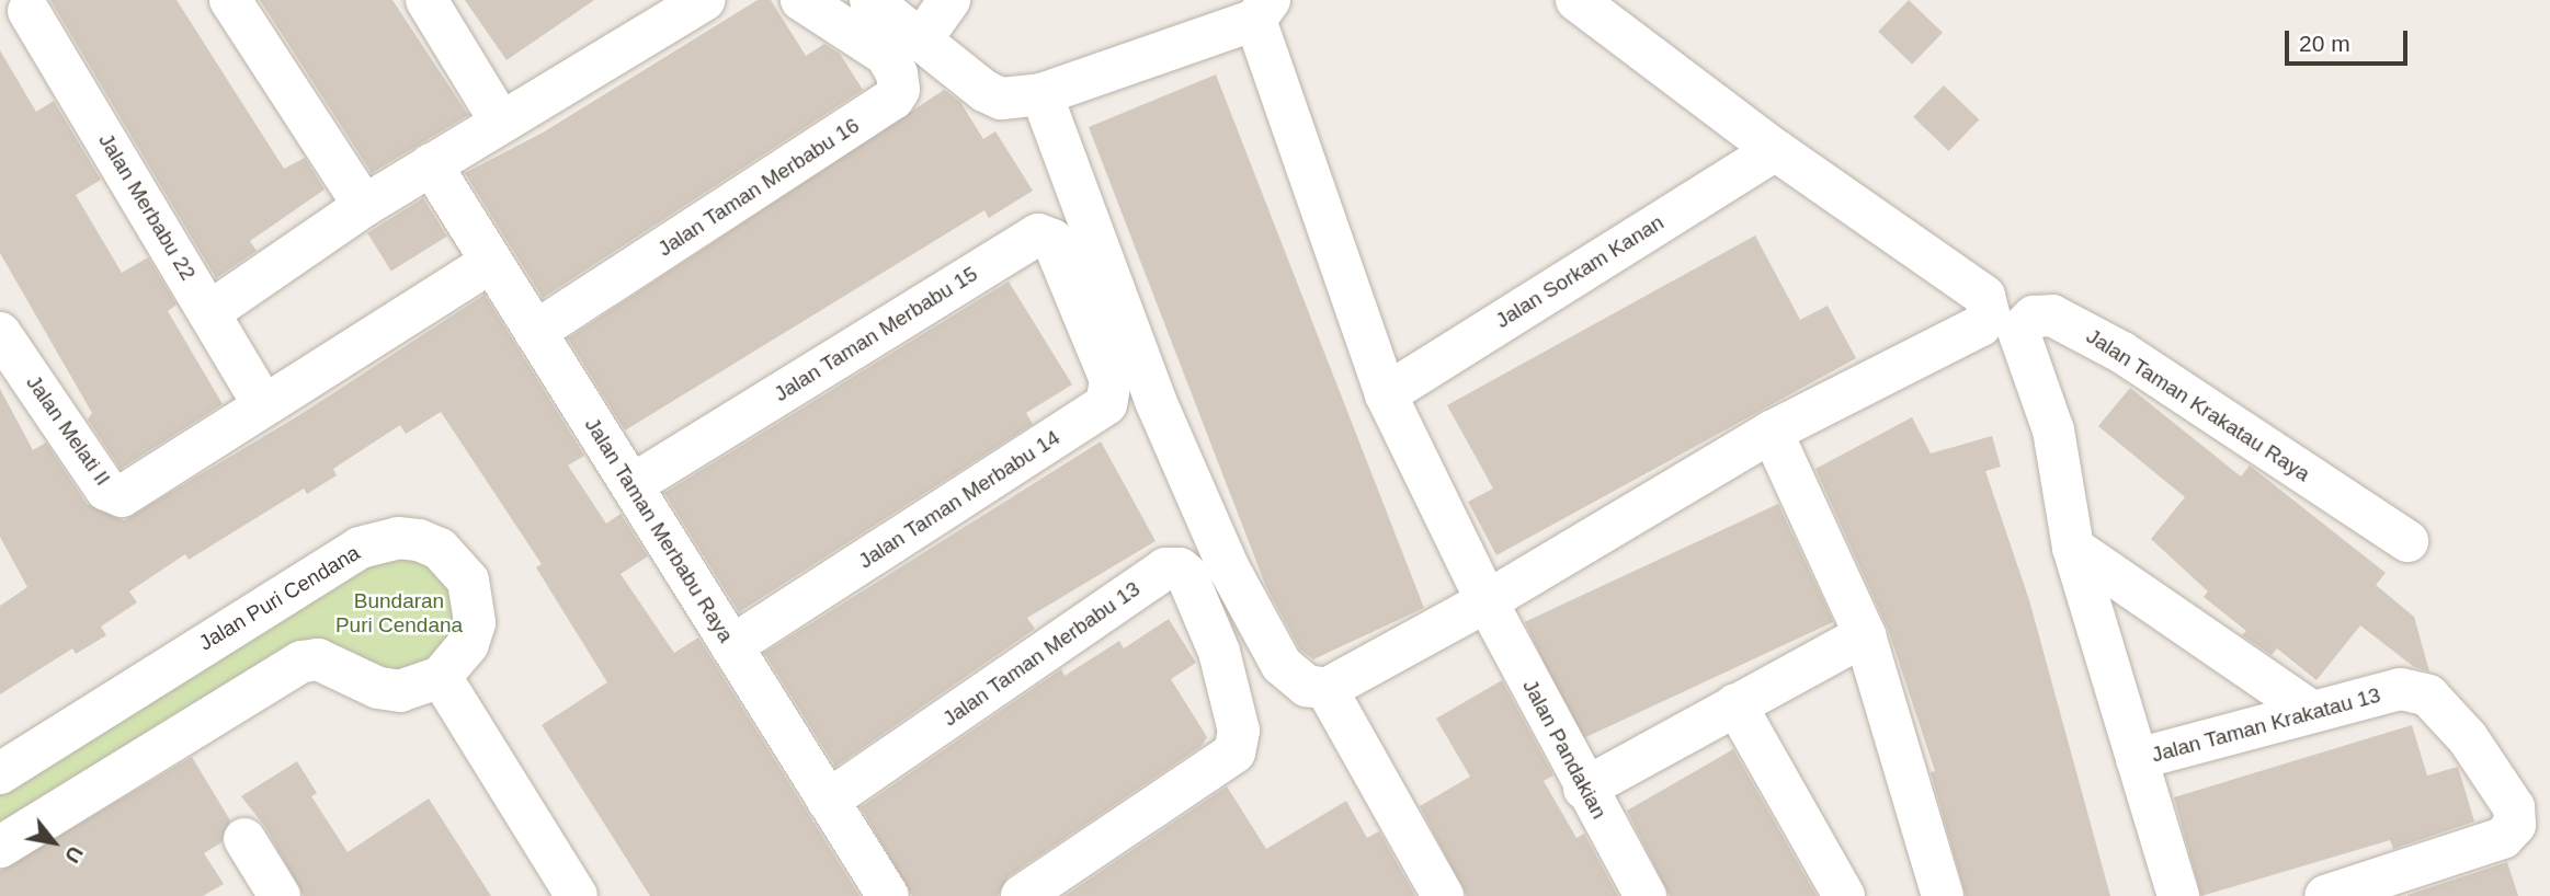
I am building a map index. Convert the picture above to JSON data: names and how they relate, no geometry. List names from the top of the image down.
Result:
{
  "streets": {
    "street": [
      "Jalan Taman Merbabu 16",
      "Jalan Merbabu 22",
      "Jalan Sorkam Kanan",
      "Jalan Taman Merbabu 15",
      "Jalan Taman Krakatau Raya",
      "Jalan Melati II",
      "Jalan Taman Merbabu 14",
      "Jalan Taman Merbabu Raya",
      "Jalan Puri Cendana",
      "Jalan Taman Merbabu 13",
      "Jalan Taman Krakatau 13",
      "Jalan Pandakian"
    ]
  },
  "crossings": [
    ["Jalan Taman Merbabu 16", "Jalan Taman Merbabu Raya"],
    ["Jalan Merbabu 22", "Jalan Melati II"],
    ["Jalan Sorkam Kanan", "Jalan Pandakian"],
    ["Jalan Taman Merbabu 15", "Jalan Taman Merbabu 14"],
    ["Jalan Taman Merbabu 15", "Jalan Taman Merbabu Raya"],
    ["Jalan Taman Krakatau Raya", "Jalan Taman Krakatau 13"],
    ["Jalan Taman Merbabu 14", "Jalan Taman Merbabu Raya"],
    ["Jalan Taman Merbabu Raya", "Jalan Taman Merbabu 13"]
  ],
  "parks": ["Bundaran Puri Cendana"],
  "scale_bar": "20 m",
  "north": "bottom right"
}
